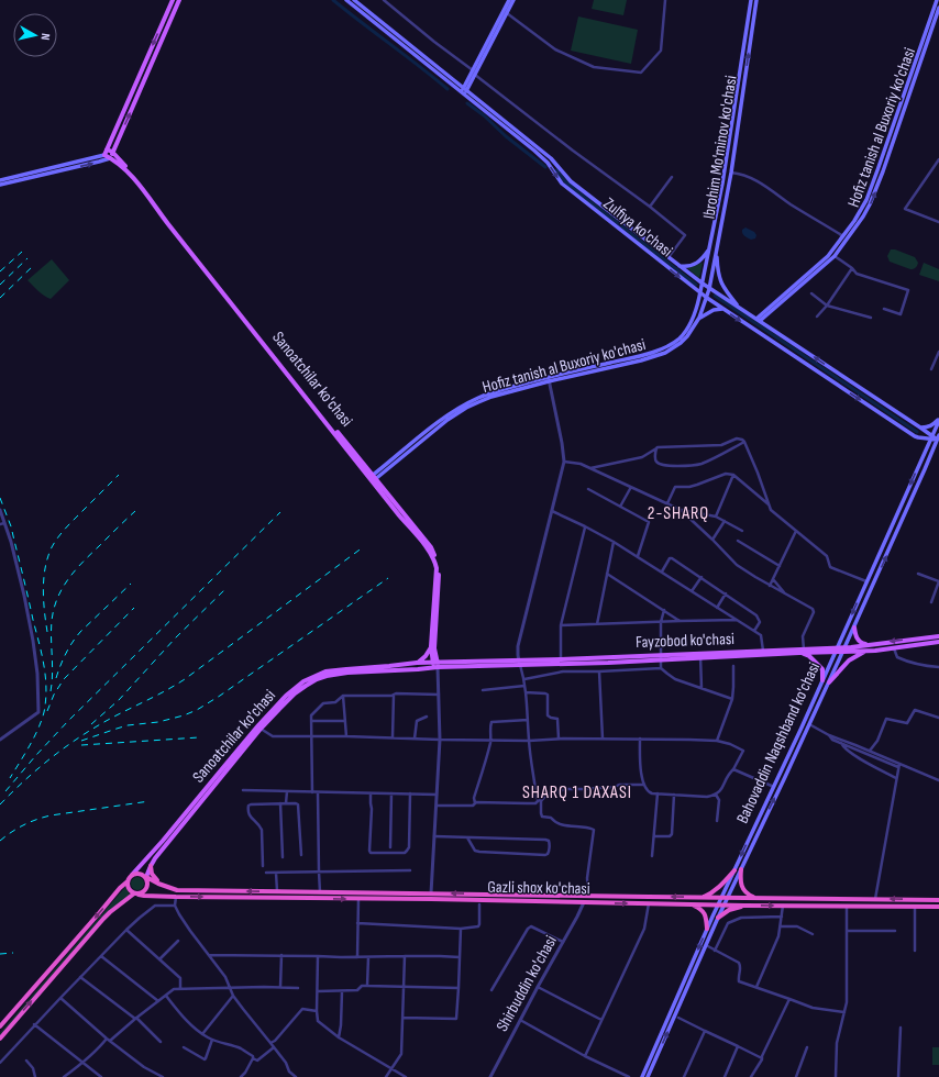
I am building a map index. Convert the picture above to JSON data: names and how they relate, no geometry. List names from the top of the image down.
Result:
{
  "streets": {
    "highway": ["Gazli shox ko'chasi"],
    "main road": [
      "Hofiz tanish al Buxoriy ko'chasi",
      "Ibrohim Mo'minov ko'chasi",
      "Zulfiya ko'chasi",
      "Sanoatchilar ko'chasi",
      "Fayzobod ko'chasi",
      "Bahovaddin Naqshband ko'chasi"
    ],
    "street": ["Shirbuddin ko'chasi"]
  },
  "crossings": [
    ["Hofiz tanish al Buxoriy ko'chasi", "Ibrohim Mo'minov ko'chasi"],
    ["Hofiz tanish al Buxoriy ko'chasi", "Zulfiya ko'chasi"],
    ["Hofiz tanish al Buxoriy ko'chasi", "Sanoatchilar ko'chasi"],
    ["Ibrohim Mo'minov ko'chasi", "Zulfiya ko'chasi"],
    ["Zulfiya ko'chasi", "Bahovaddin Naqshband ko'chasi"],
    ["Sanoatchilar ko'chasi", "Fayzobod ko'chasi"],
    ["Sanoatchilar ko'chasi", "Gazli shox ko'chasi"],
    ["Fayzobod ko'chasi", "Bahovaddin Naqshband ko'chasi"],
    ["Bahovaddin Naqshband ko'chasi", "Gazli shox ko'chasi"],
    ["Gazli shox ko'chasi", "Shirbuddin ko'chasi"]
  ],
  "districts": ["2-SHARQ", "SHARQ 1 DAXASI"],
  "north": "right"
}
